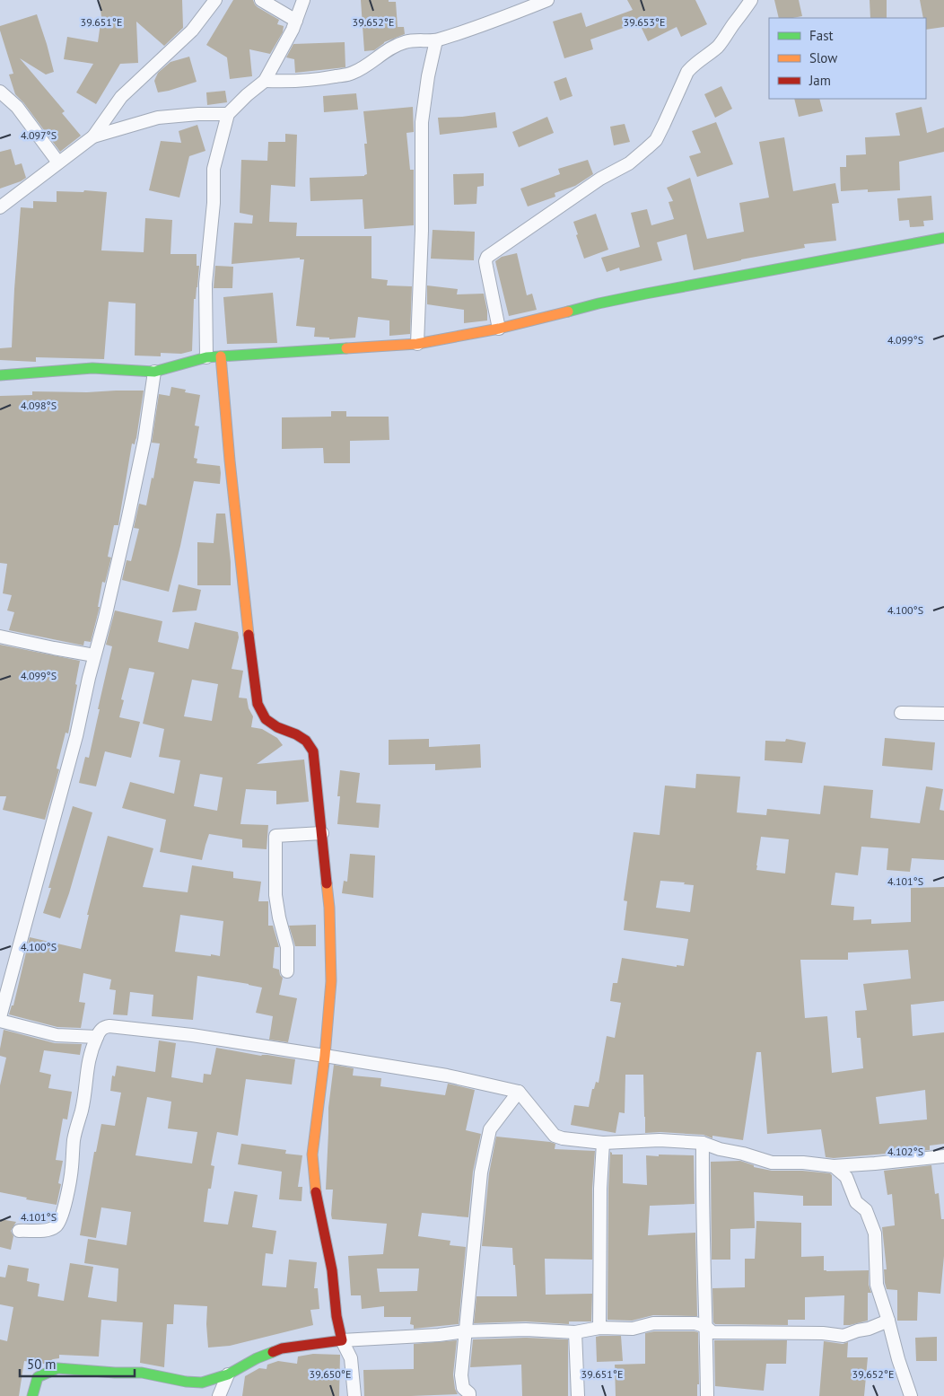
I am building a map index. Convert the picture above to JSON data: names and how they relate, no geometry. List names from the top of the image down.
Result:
{
  "legend": ["Fast", "Slow", "Jam"],
  "scale_bar": "50 m",
  "coordinates": [
    "39.651°E",
    "39.652°E",
    "39.653°E",
    "4.097°S",
    "4.099°S",
    "4.098°S",
    "4.100°S",
    "4.101°S",
    "4.102°S",
    "39.650°E"
  ]
}
